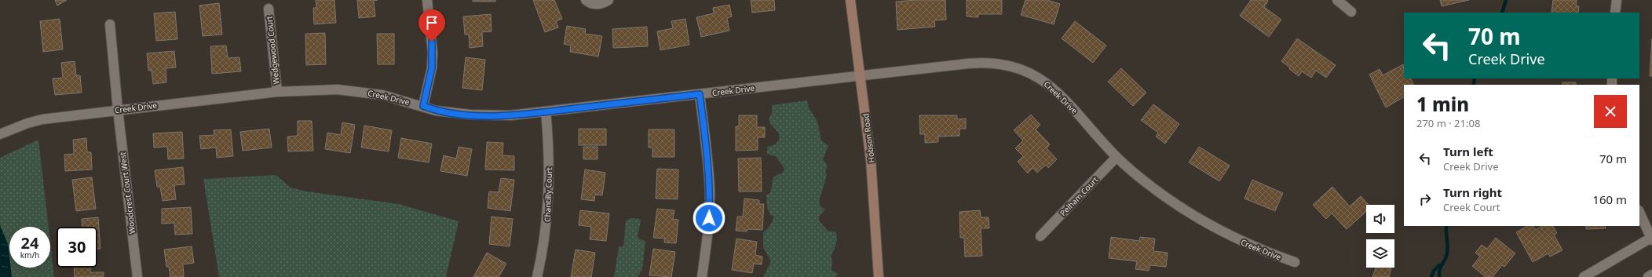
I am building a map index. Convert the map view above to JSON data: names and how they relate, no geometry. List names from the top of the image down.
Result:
{
  "streets": {
    "main road": ["Hobson Road"],
    "street": [
      "Wedgewood Court",
      "Creek Drive",
      "Woodcrest Court West",
      "Chantilly Court",
      "Pelham Court"
    ]
  },
  "crossings": [
    ["Wedgewood Court", "Creek Drive"],
    ["Creek Drive", "Hobson Road"],
    ["Creek Drive", "Woodcrest Court West"],
    ["Creek Drive", "Chantilly Court"],
    ["Creek Drive", "Pelham Court"]
  ],
  "page": {
    "turn": ["70 m", "Creek Drive"],
    "heading": ["1 min", "270 m · 21:08"],
    "list": [
      {
        "name": "Turn left",
        "note": "Creek Drive",
        "value": "70 m"
      },
      {
        "name": "Turn right",
        "note": "Creek Court",
        "value": "160 m"
      }
    ],
    "speed": "24 km/h",
    "limit": "30"
  }
}
